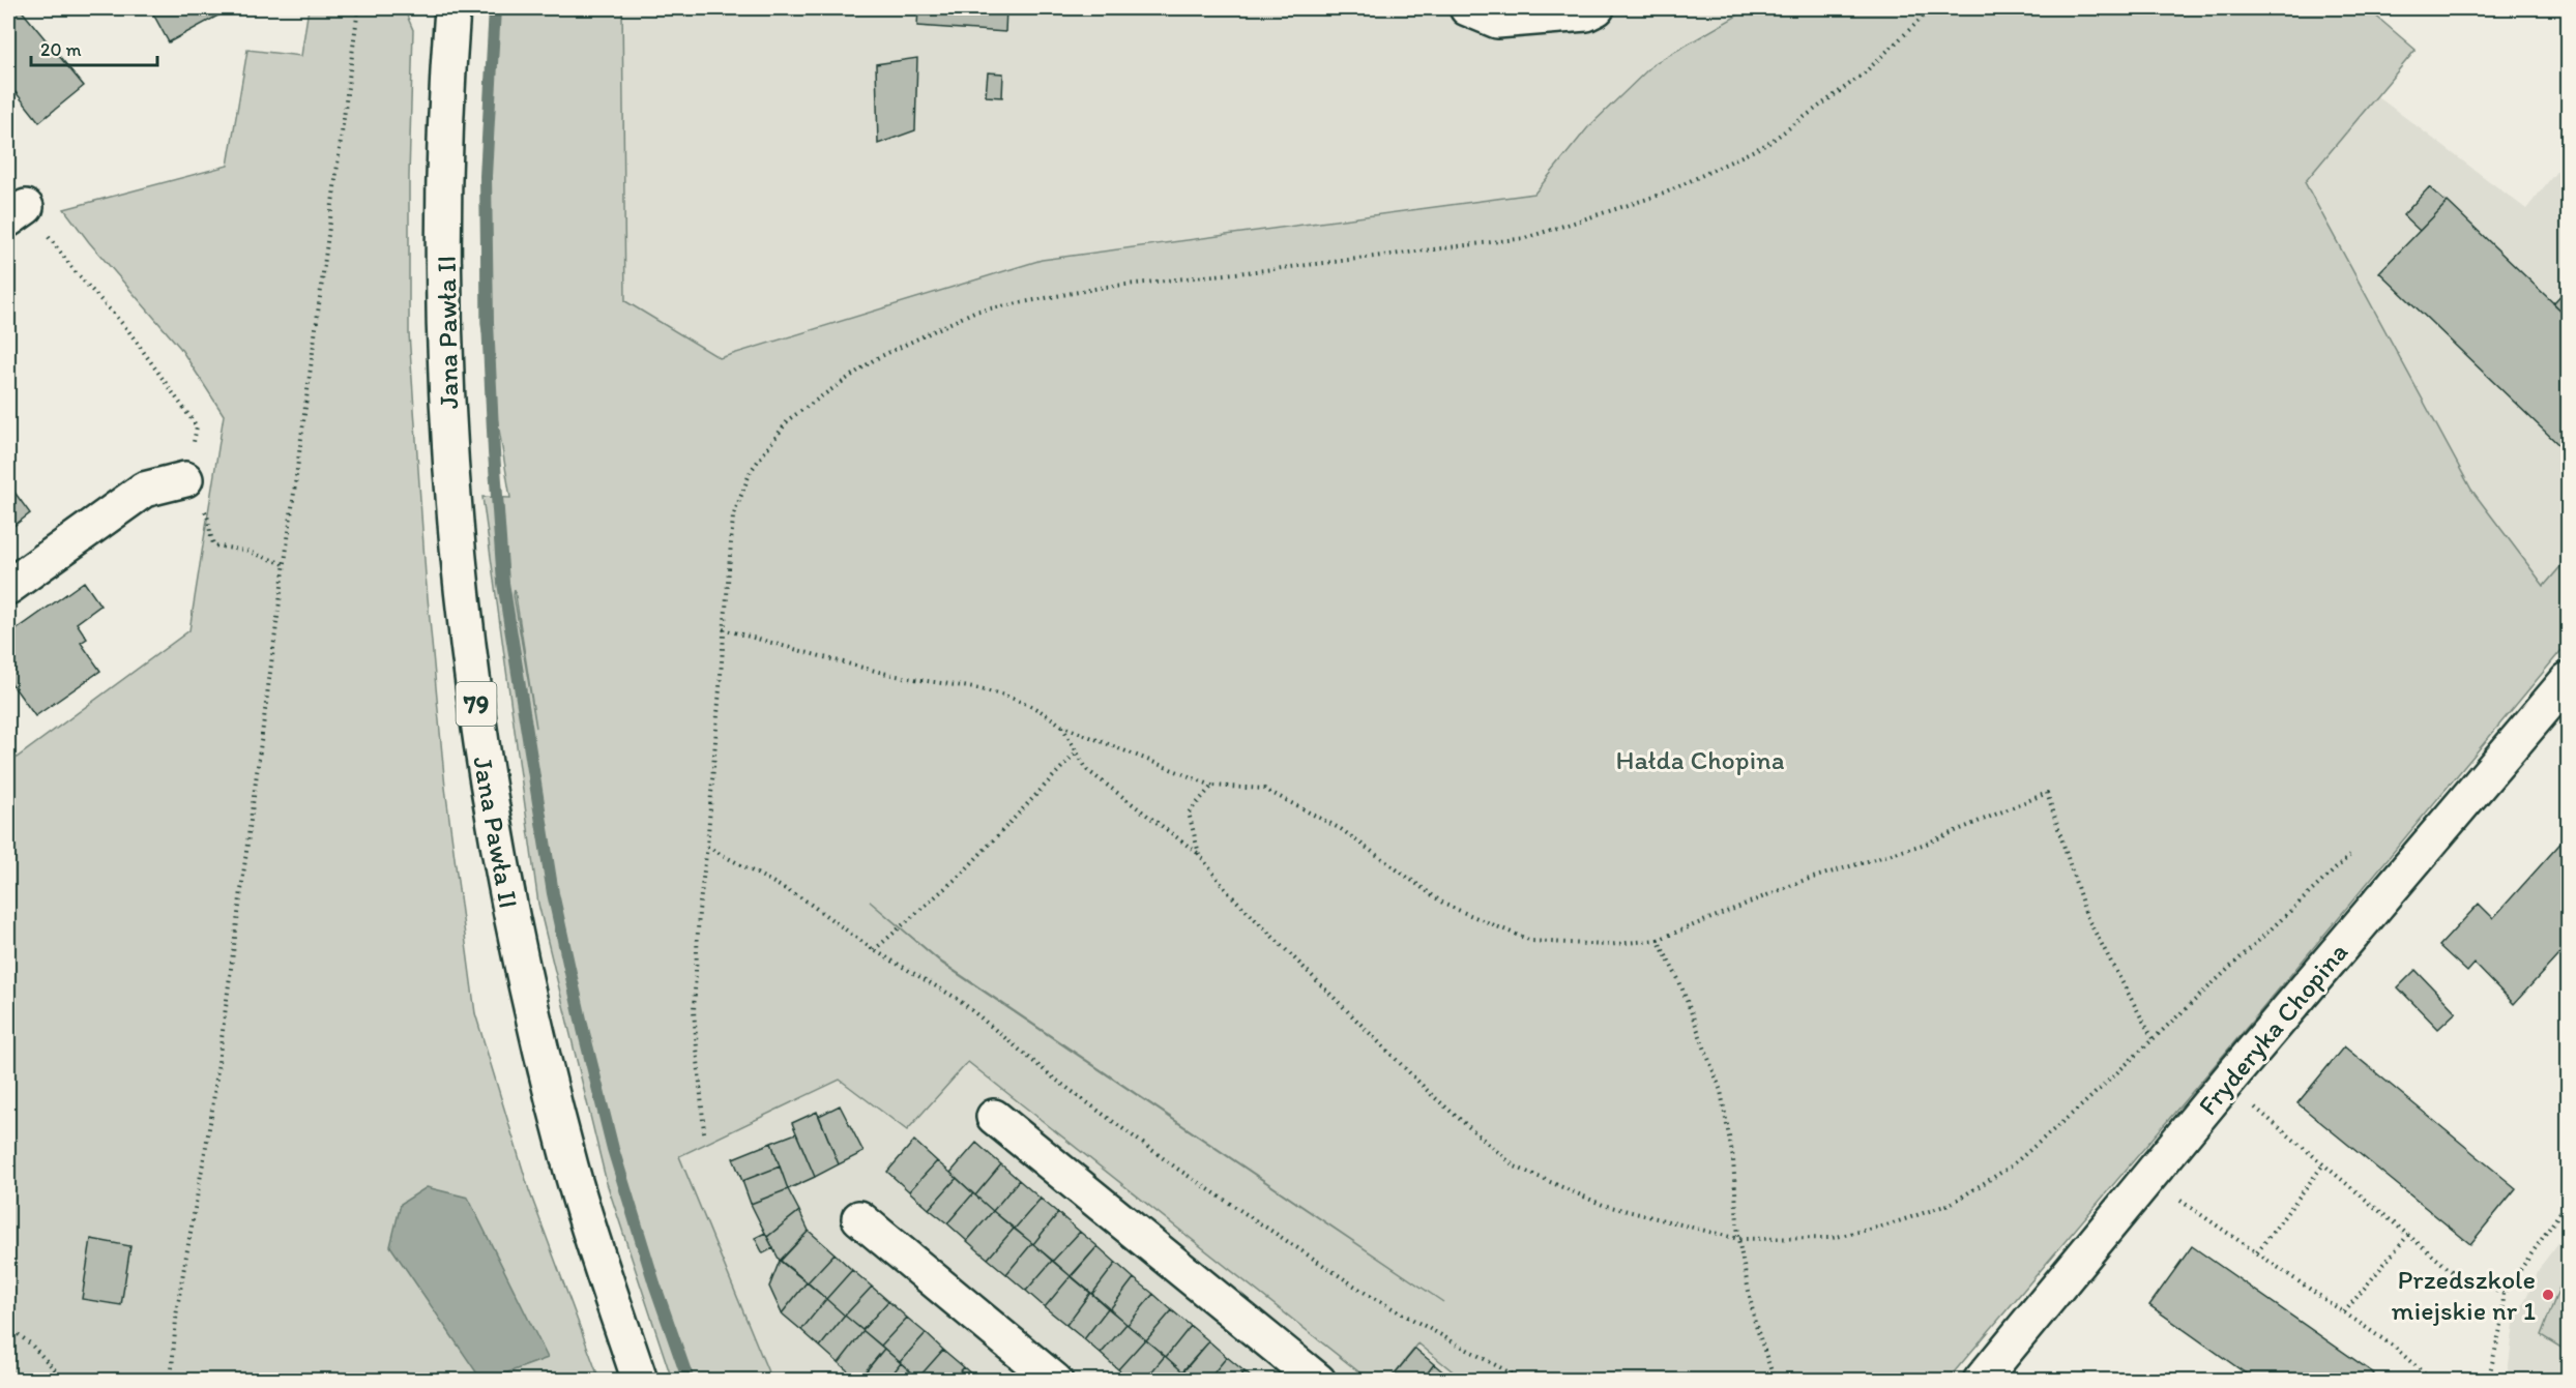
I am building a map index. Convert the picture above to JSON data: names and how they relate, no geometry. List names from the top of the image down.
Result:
{
  "streets": {
    "main road": ["Jana Pawła II", "79", "Fryderyka Chopina"]
  },
  "parks": ["Hałda Chopina"],
  "places": ["Przedszkole miejskie nr 1"],
  "scale_bar": "20 m"
}
